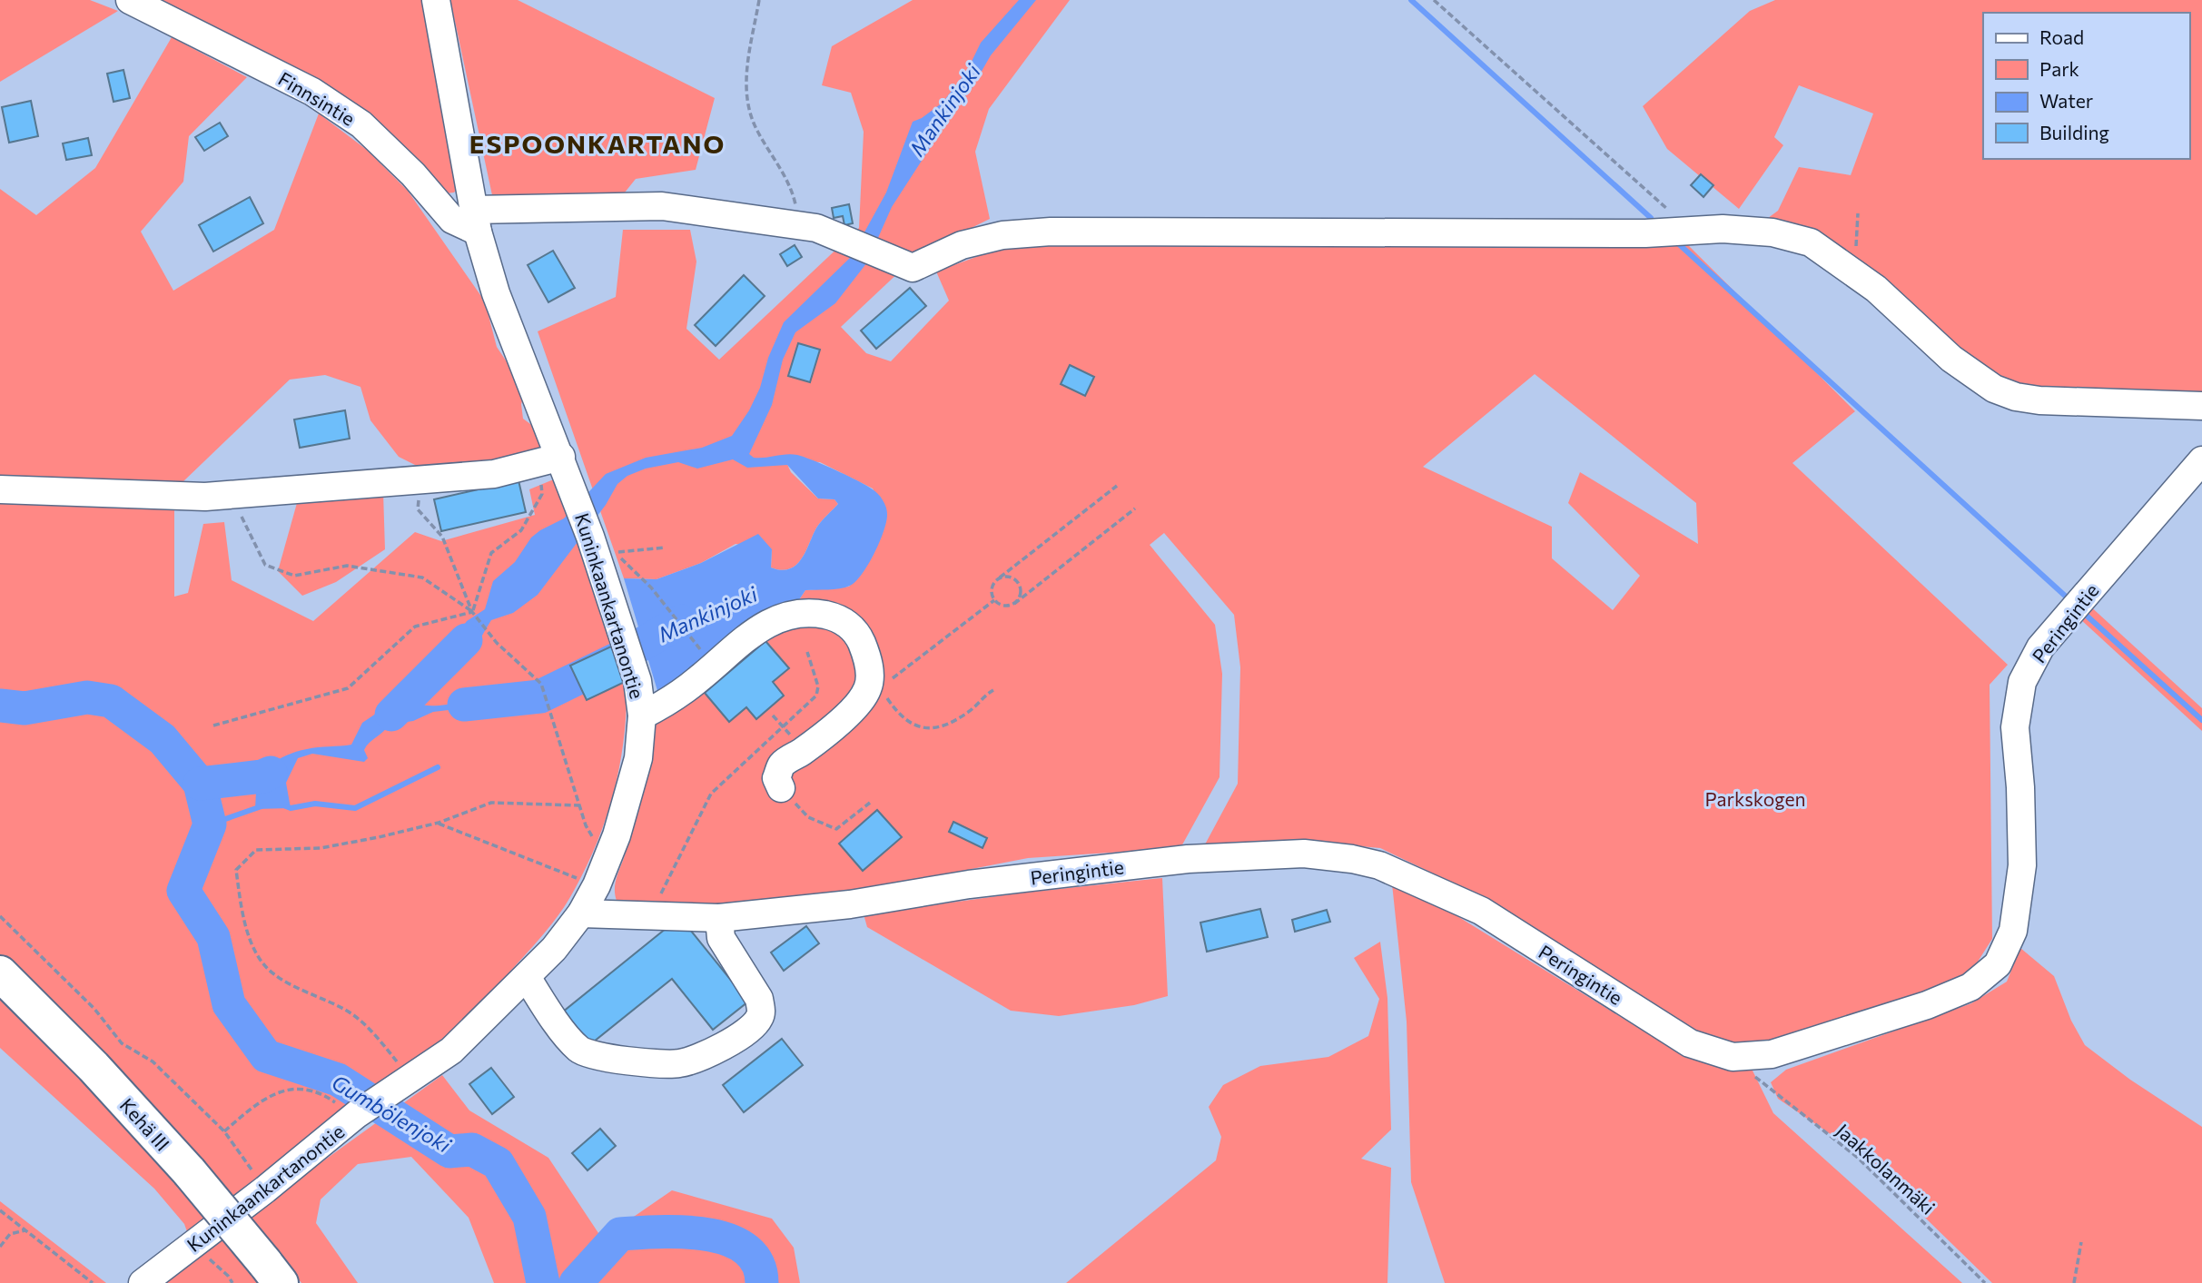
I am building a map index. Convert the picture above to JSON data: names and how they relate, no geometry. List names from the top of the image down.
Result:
{
  "streets": {
    "highway": ["Kehä III"],
    "street": ["Finnsintie", "Kuninkaankartanontie", "Peringintie"],
    "path": ["Jaakkolanmäki"]
  },
  "crossings": [
    ["Finnsintie", "Kuninkaankartanontie"],
    ["Kuninkaankartanontie", "Peringintie"],
    ["Peringintie", "Jaakkolanmäki"]
  ],
  "districts": ["ESPOONKARTANO"],
  "water": ["Mankinjoki", "Gumbölenjoki"],
  "parks": ["Parkskogen"],
  "legend": [
    "Road",
    "Park",
    "Water",
    "Building"
  ]
}
